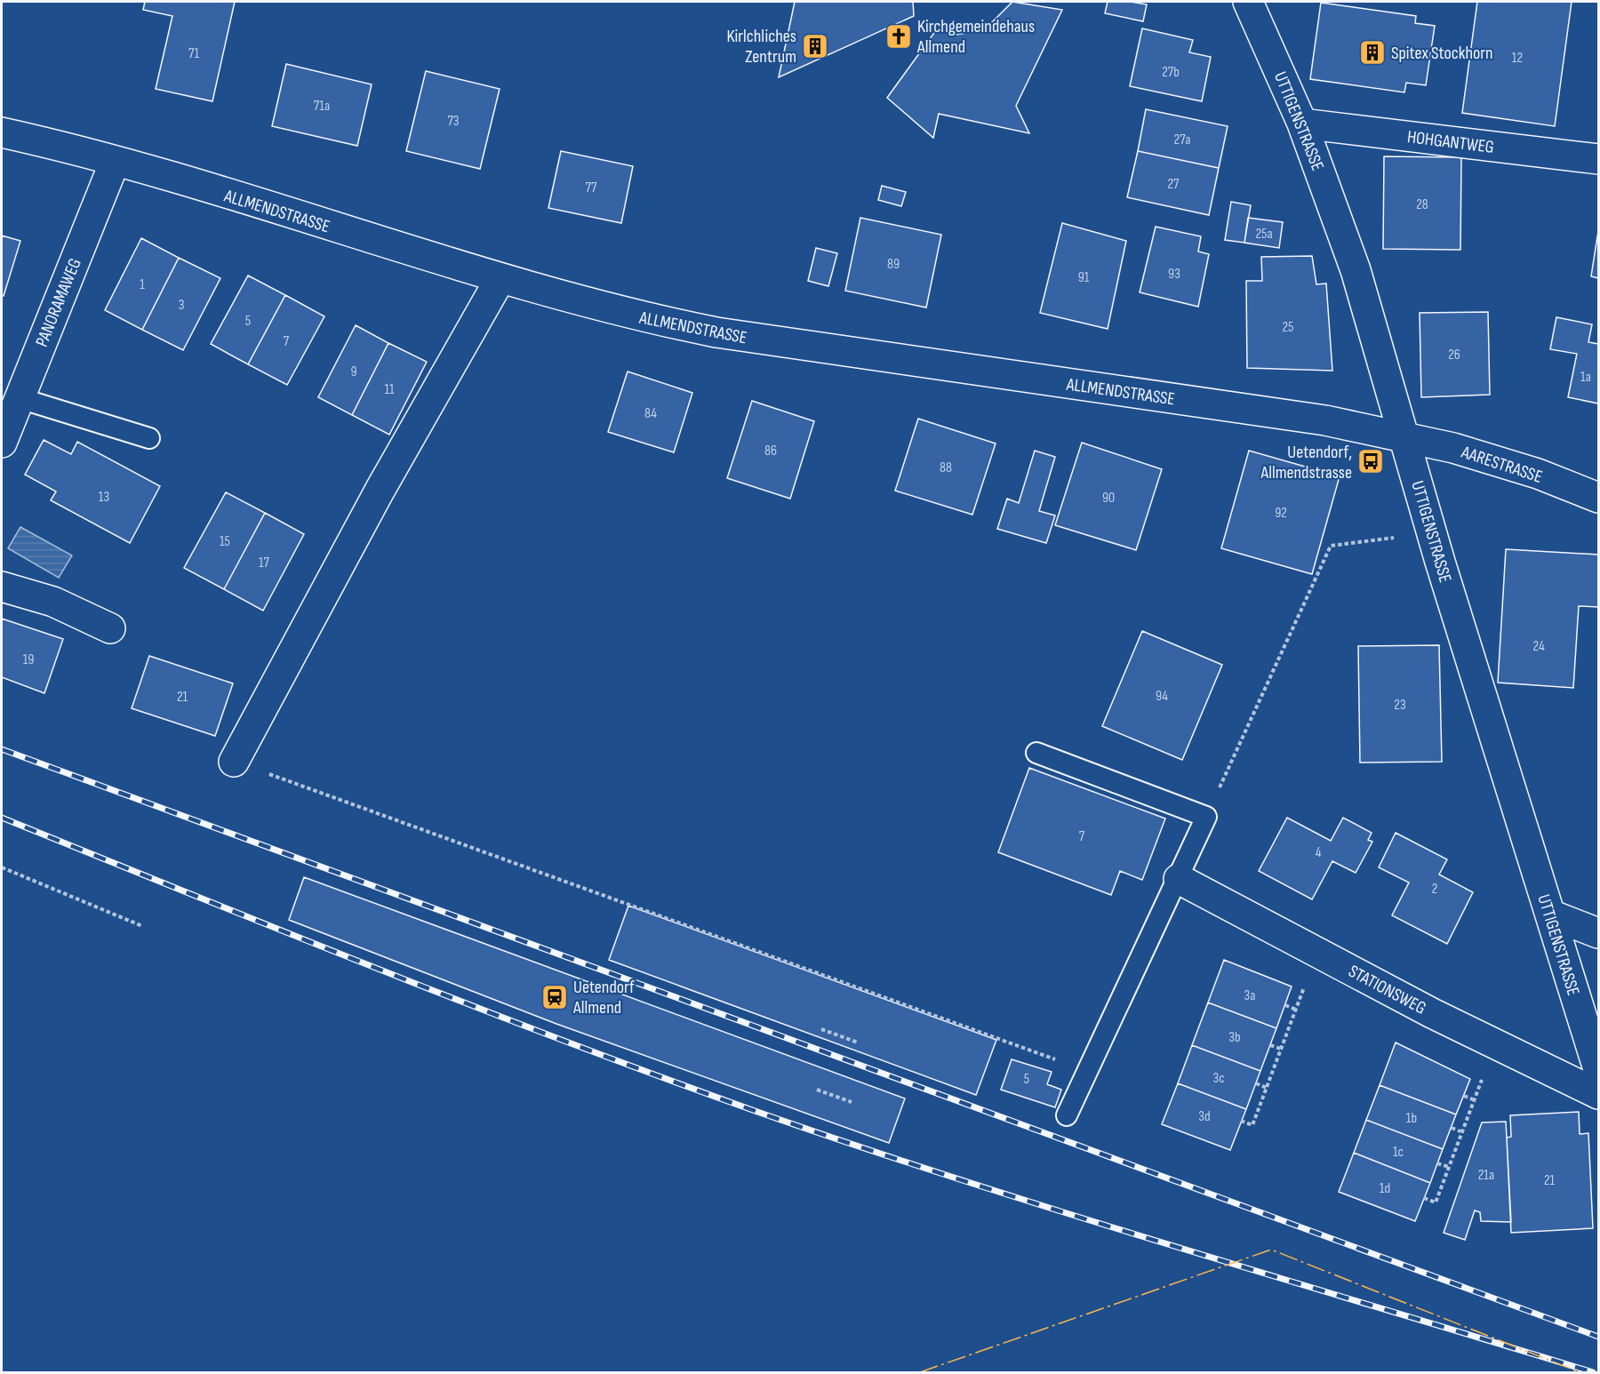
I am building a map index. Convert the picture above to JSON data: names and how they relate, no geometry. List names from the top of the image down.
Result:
{
  "streets": {
    "street": [
      "UTTIGENSTRASSE",
      "HOHGANTWEG",
      "ALLMENDSTRASSE",
      "PANORAMAWEG",
      "AARESTRASSE",
      "STATIONSWEG"
    ]
  },
  "crossings": [
    ["UTTIGENSTRASSE", "HOHGANTWEG"],
    ["UTTIGENSTRASSE", "ALLMENDSTRASSE"],
    ["UTTIGENSTRASSE", "AARESTRASSE"],
    ["ALLMENDSTRASSE", "PANORAMAWEG"],
    ["ALLMENDSTRASSE", "AARESTRASSE"]
  ],
  "places": {
    "church": ["Kirchgemeindehaus Allmend"],
    "building": ["Kirlchliches Zentrum", "Spitex Stockhorn"],
    "bus stop": ["Uetendorf, Allmendstrasse"],
    "station": ["Uetendorf Allmend"]
  },
  "house_numbers": [
    "71",
    "12",
    "27b",
    "71a",
    "73",
    "27a",
    "27",
    "77",
    "28",
    "25a",
    "89",
    "93",
    "91",
    "1",
    "3",
    "5",
    "25",
    "7",
    "26",
    "9",
    "1a",
    "11",
    "84",
    "86",
    "88",
    "13",
    "90",
    "92",
    "15",
    "17",
    "24",
    "19",
    "94",
    "21",
    "23",
    "7",
    "4",
    "2",
    "3a",
    "3b",
    "3c",
    "5",
    "3d",
    "1b",
    "1c",
    "21a",
    "21",
    "1d"
  ]
}
